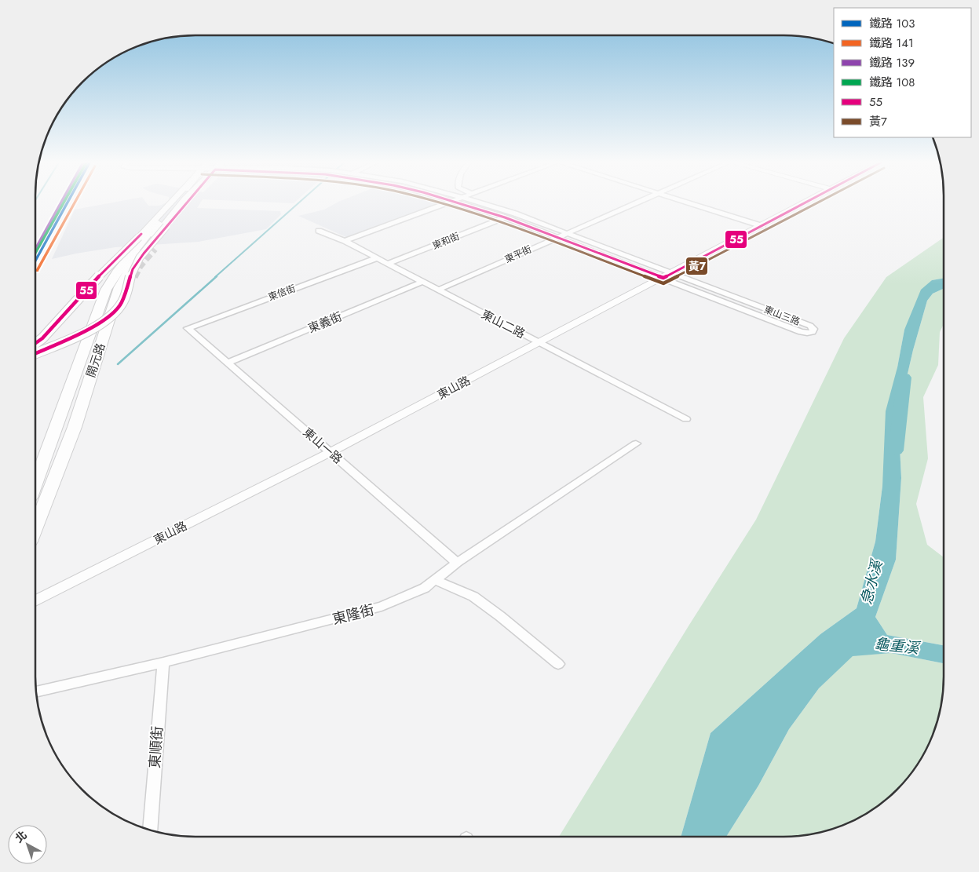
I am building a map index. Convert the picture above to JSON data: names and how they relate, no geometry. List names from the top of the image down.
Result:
{
  "streets": {
    "main road": ["開元路"],
    "street": [
      "東和街",
      "東平街",
      "東信街",
      "東山三路",
      "東義街",
      "東山二路",
      "東山路",
      "東山一路",
      "東隆街",
      "東順街"
    ]
  },
  "crossings": [
    ["東和街", "東山三路"],
    ["東和街", "東山二路"],
    ["東平街", "東山三路"],
    ["東平街", "東山二路"],
    ["東信街", "東山二路"],
    ["東信街", "東山一路"],
    ["東山三路", "東山路"],
    ["東義街", "東山二路"],
    ["東義街", "東山一路"],
    ["東山二路", "東山路"],
    ["東山路", "東山一路"],
    ["東山一路", "東隆街"],
    ["東隆街", "東順街"]
  ],
  "water": ["急水溪", "龜重溪"],
  "lines": [
    "rail line 103",
    "rail line 141",
    "rail line 139",
    "rail line 108",
    "transit line 55",
    "transit line 黃7"
  ],
  "legend": [
    "鐵路 103",
    "鐵路 141",
    "鐵路 139",
    "鐵路 108",
    "55",
    "黃7"
  ],
  "north": "top left"
}
